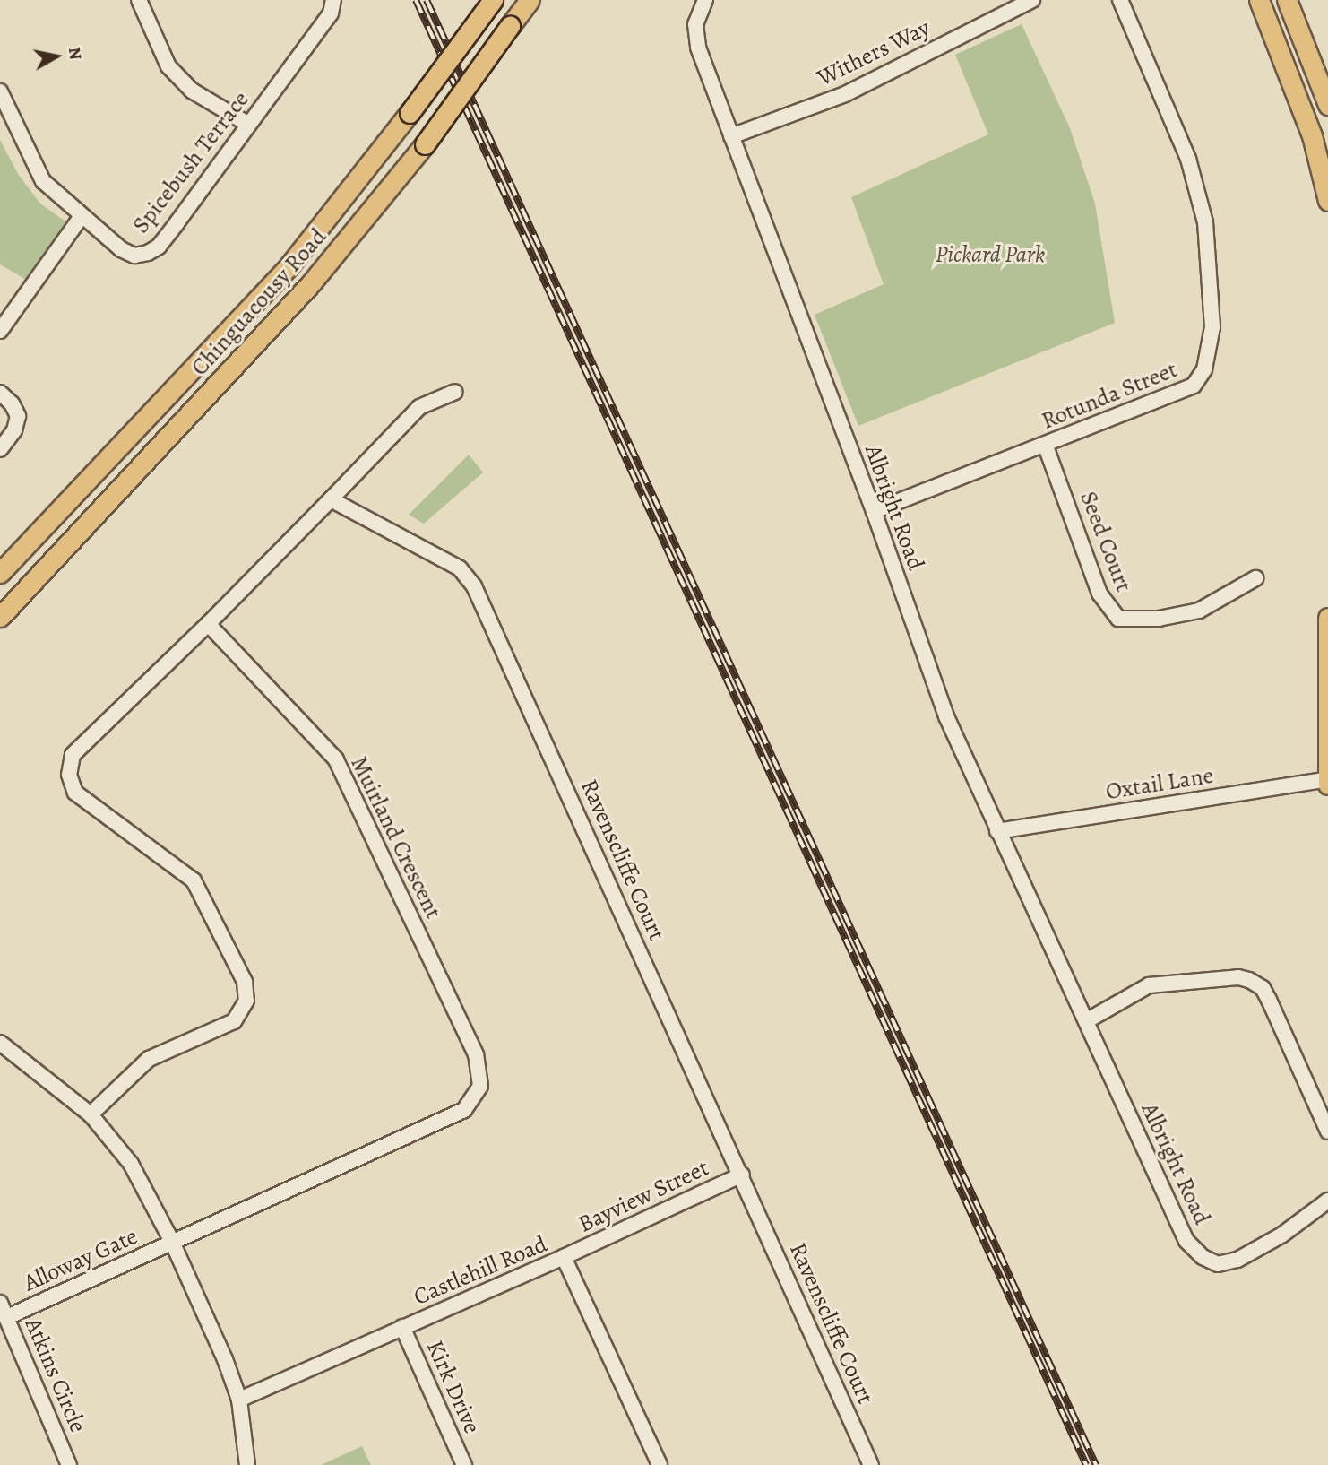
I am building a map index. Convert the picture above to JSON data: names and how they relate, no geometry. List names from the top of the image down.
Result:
{
  "streets": {
    "main road": ["Chinguacousy Road"],
    "street": [
      "Withers Way",
      "Spicebush Terrace",
      "Rotunda Street",
      "Albright Road",
      "Seed Court",
      "Oxtail Lane",
      "Muirland Crescent",
      "Ravenscliffe Court",
      "Bayview Street",
      "Alloway Gate",
      "Castlehill Road",
      "Atkins Circle",
      "Kirk Drive"
    ]
  },
  "crossings": [
    ["Withers Way", "Albright Road"],
    ["Rotunda Street", "Albright Road"],
    ["Rotunda Street", "Seed Court"],
    ["Albright Road", "Oxtail Lane"],
    ["Muirland Crescent", "Alloway Gate"],
    ["Ravenscliffe Court", "Bayview Street"],
    ["Bayview Street", "Castlehill Road"],
    ["Alloway Gate", "Atkins Circle"],
    ["Castlehill Road", "Kirk Drive"]
  ],
  "parks": ["Pickard Park"],
  "north": "right"
}
